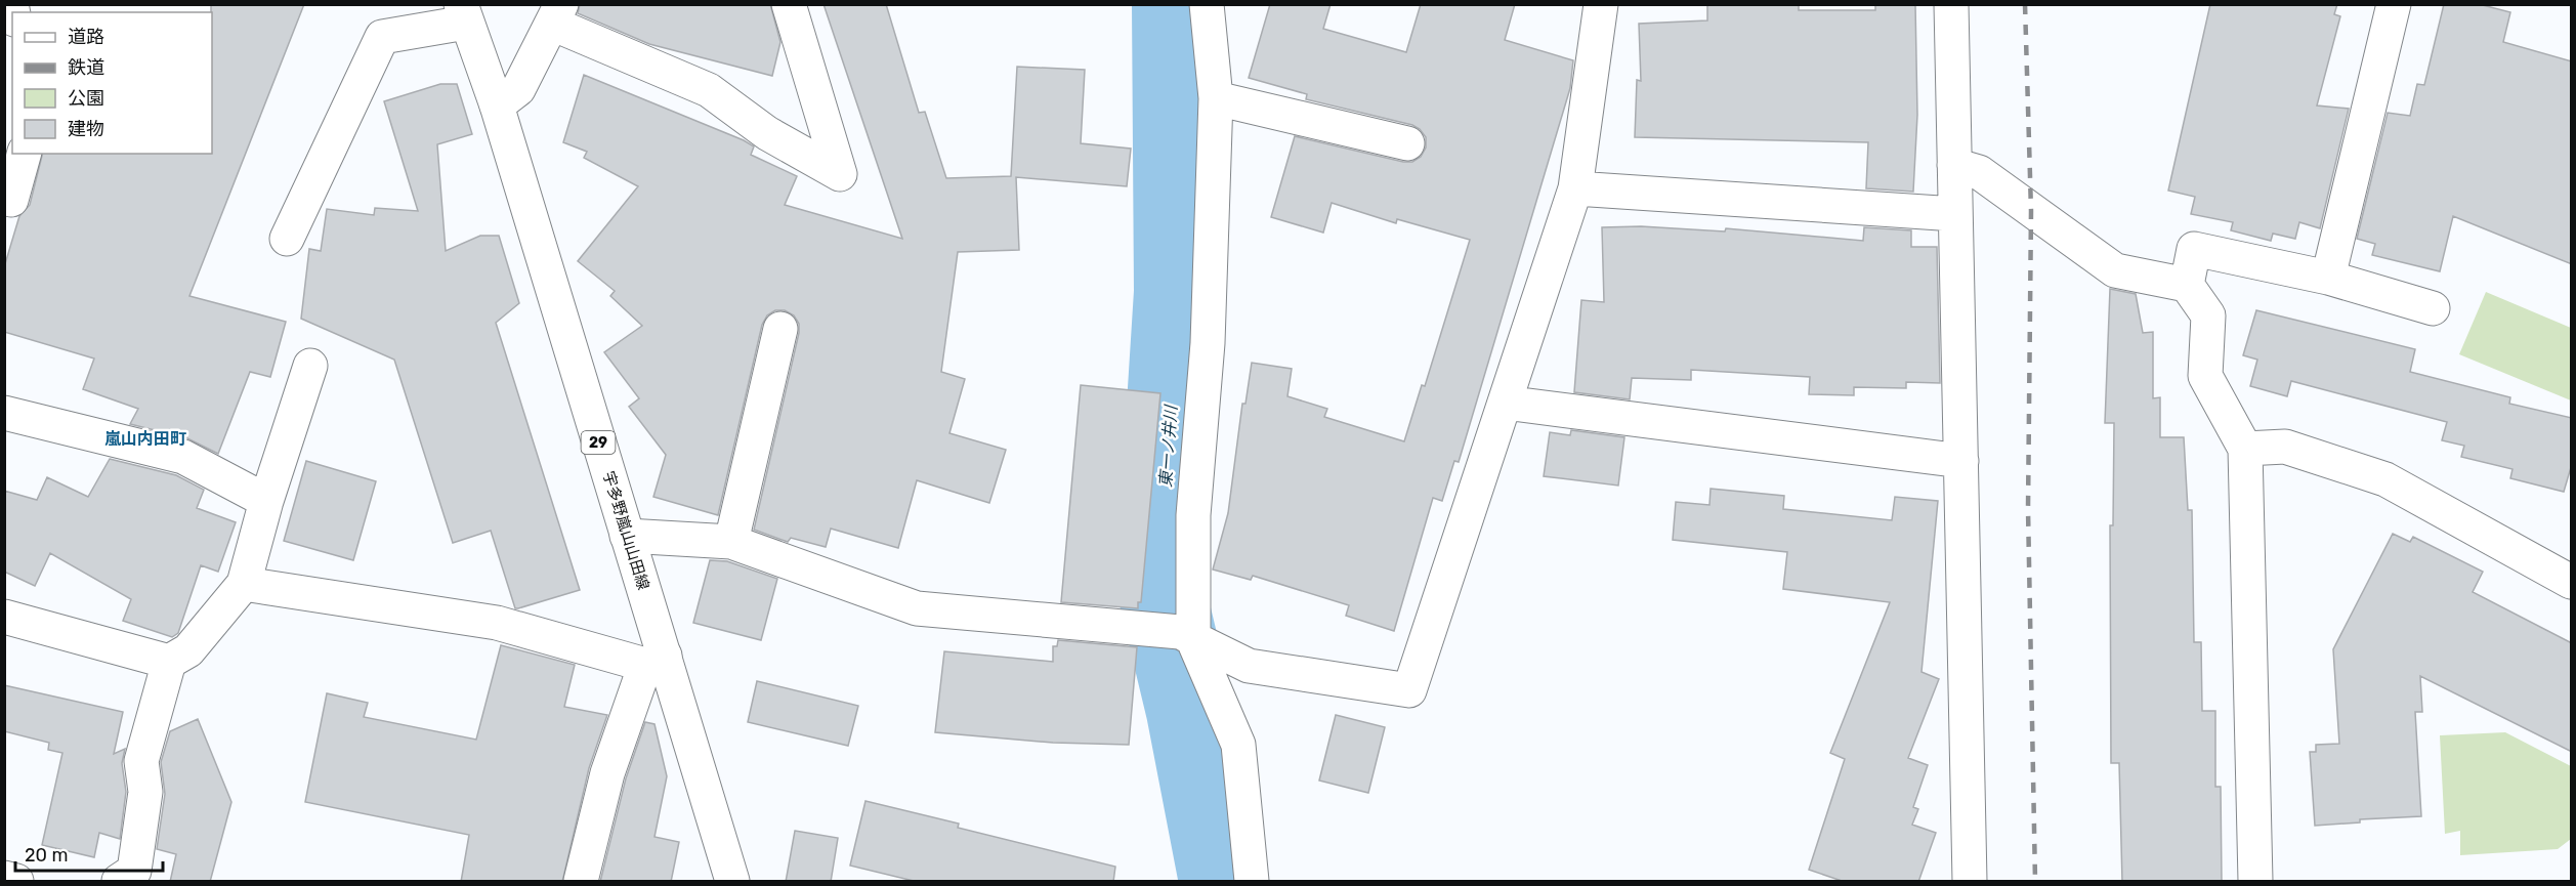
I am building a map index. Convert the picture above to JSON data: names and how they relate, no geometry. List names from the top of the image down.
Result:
{
  "streets": {
    "street": ["29", "宇多野嵐山山田線"]
  },
  "districts": ["嵐山内田町"],
  "water": ["東一ノ井川"],
  "legend": [
    "道路",
    "鉄道",
    "公園",
    "建物"
  ],
  "scale_bar": "20 m"
}
